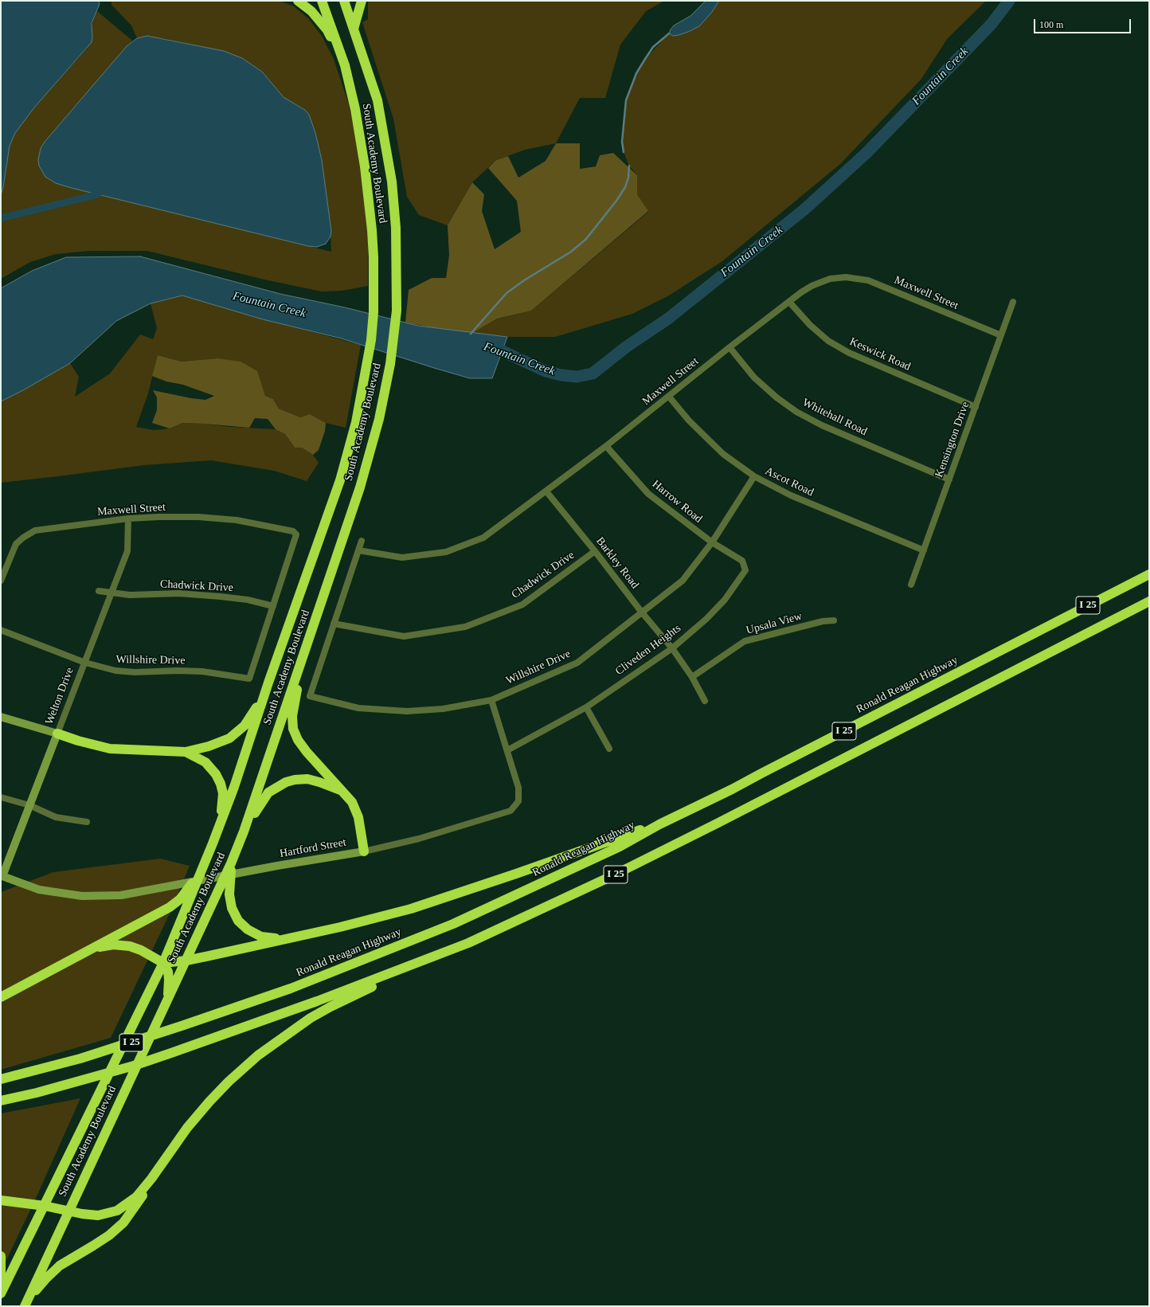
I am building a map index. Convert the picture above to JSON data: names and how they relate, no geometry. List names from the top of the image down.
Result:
{
  "streets": {
    "highway": ["South Academy Boulevard", "I 25", "Ronald Reagan Highway"],
    "street": [
      "Maxwell Street",
      "Keswick Road",
      "Whitehall Road",
      "Kensington Drive",
      "Ascot Road",
      "Harrow Road",
      "Barkley Road",
      "Chadwick Drive",
      "Upsala View",
      "Cliveden Heights",
      "Willshire Drive",
      "Welton Drive",
      "Hartford Street"
    ]
  },
  "crossings": [
    ["Maxwell Street", "Keswick Road"],
    ["Maxwell Street", "Whitehall Road"],
    ["Maxwell Street", "Kensington Drive"],
    ["Maxwell Street", "Ascot Road"],
    ["Maxwell Street", "Harrow Road"],
    ["Maxwell Street", "Barkley Road"],
    ["Maxwell Street", "Chadwick Drive"],
    ["Maxwell Street", "Willshire Drive"],
    ["Maxwell Street", "Welton Drive"],
    ["Keswick Road", "Kensington Drive"],
    ["Whitehall Road", "Kensington Drive"],
    ["Kensington Drive", "Ascot Road"],
    ["Ascot Road", "Willshire Drive"],
    ["Harrow Road", "Cliveden Heights"],
    ["Harrow Road", "Willshire Drive"],
    ["Barkley Road", "Chadwick Drive"],
    ["Barkley Road", "Upsala View"],
    ["Barkley Road", "Cliveden Heights"],
    ["Barkley Road", "Willshire Drive"],
    ["Chadwick Drive", "Willshire Drive"],
    ["Chadwick Drive", "Welton Drive"],
    ["Cliveden Heights", "Willshire Drive"],
    ["Cliveden Heights", "Hartford Street"],
    ["Willshire Drive", "Welton Drive"],
    ["Willshire Drive", "Hartford Street"],
    ["Welton Drive", "Hartford Street"]
  ],
  "water": ["Fountain Creek"],
  "scale_bar": "100 m"
}
